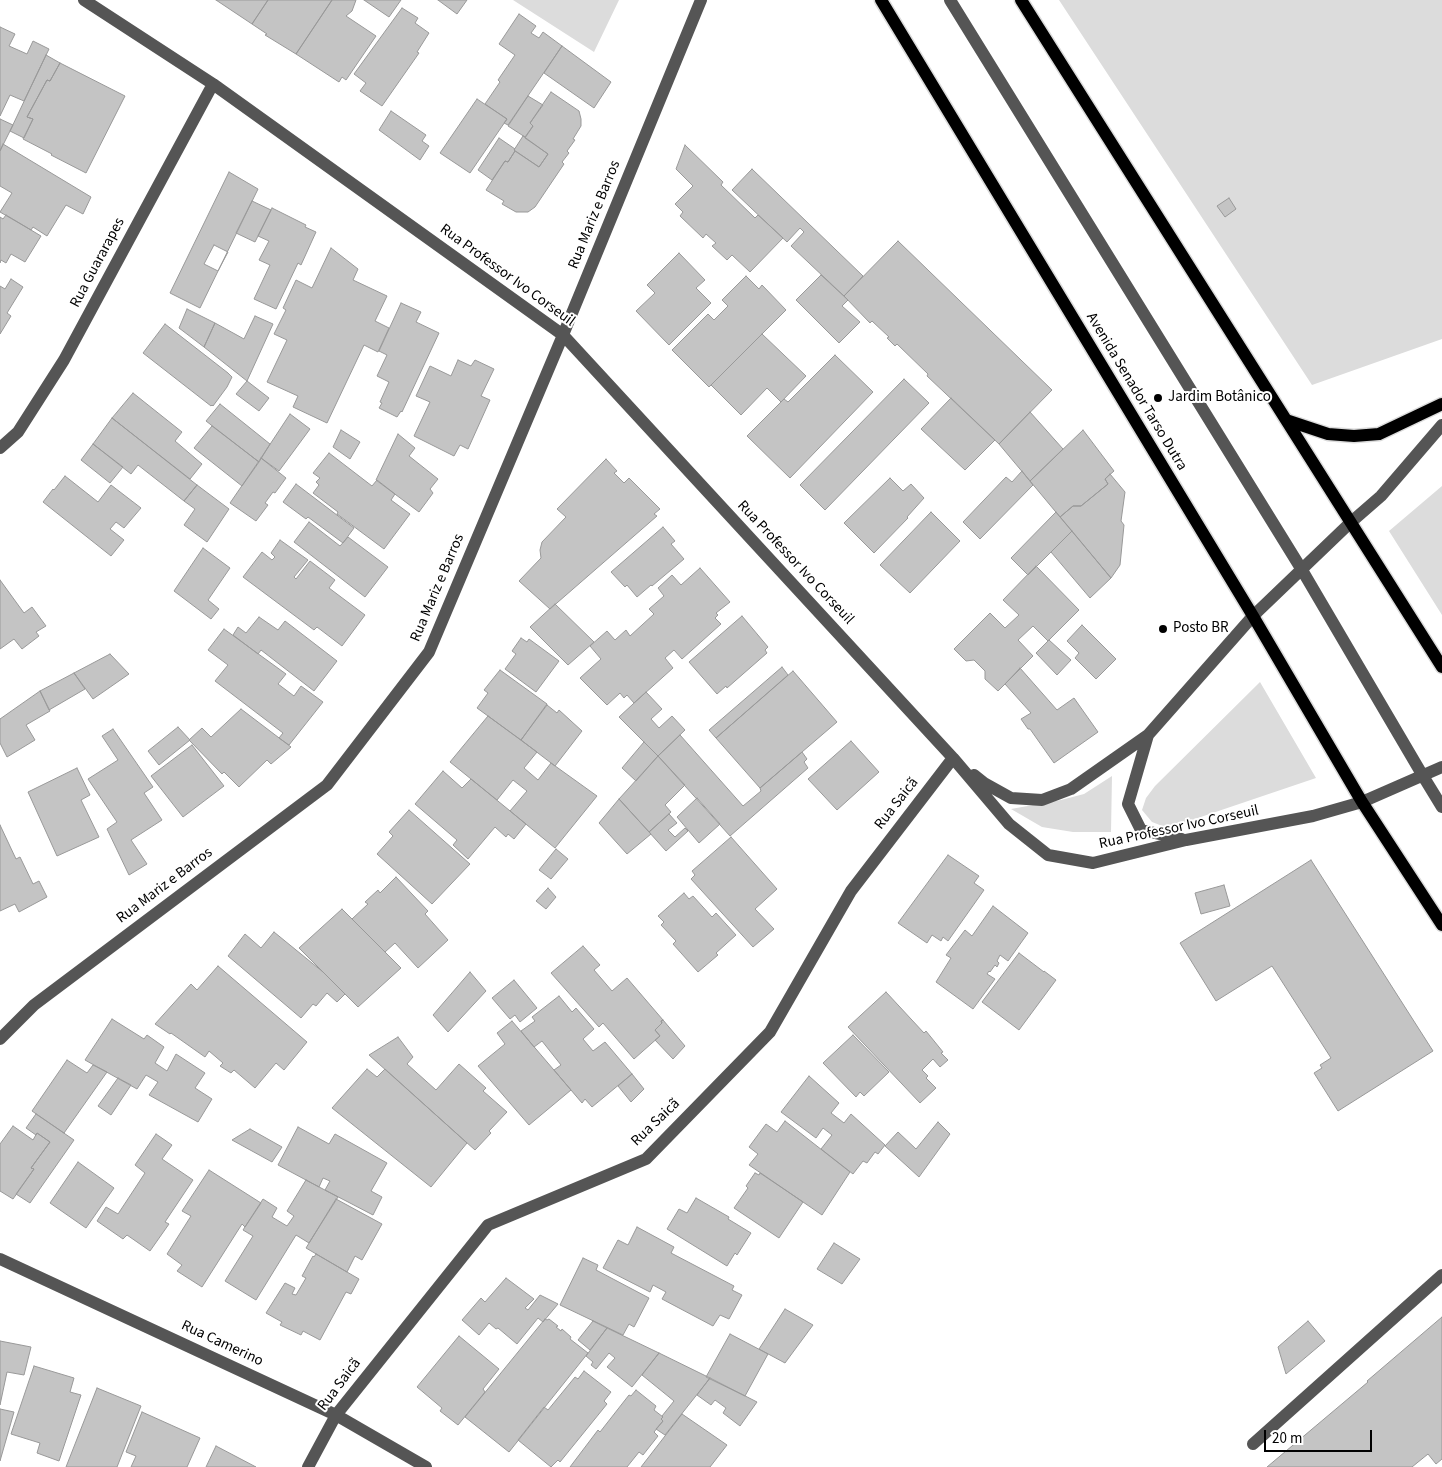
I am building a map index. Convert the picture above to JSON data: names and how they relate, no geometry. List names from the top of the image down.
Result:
{
  "streets": {
    "main road": ["Avenida Senador Tarso Dutra"],
    "street": [
      "Rua Mariz e Barros",
      "Rua Guararapes",
      "Rua Professor Ivo Corseuil",
      "Rua Saicã",
      "Rua Camerino"
    ]
  },
  "crossings": [
    ["Rua Mariz e Barros", "Rua Professor Ivo Corseuil"],
    ["Rua Guararapes", "Rua Professor Ivo Corseuil"],
    ["Rua Professor Ivo Corseuil", "Avenida Senador Tarso Dutra"],
    ["Rua Professor Ivo Corseuil", "Rua Saicã"],
    ["Rua Saicã", "Rua Camerino"]
  ],
  "places": ["Jardim Botânico", "Posto BR"],
  "scale_bar": "20 m"
}
